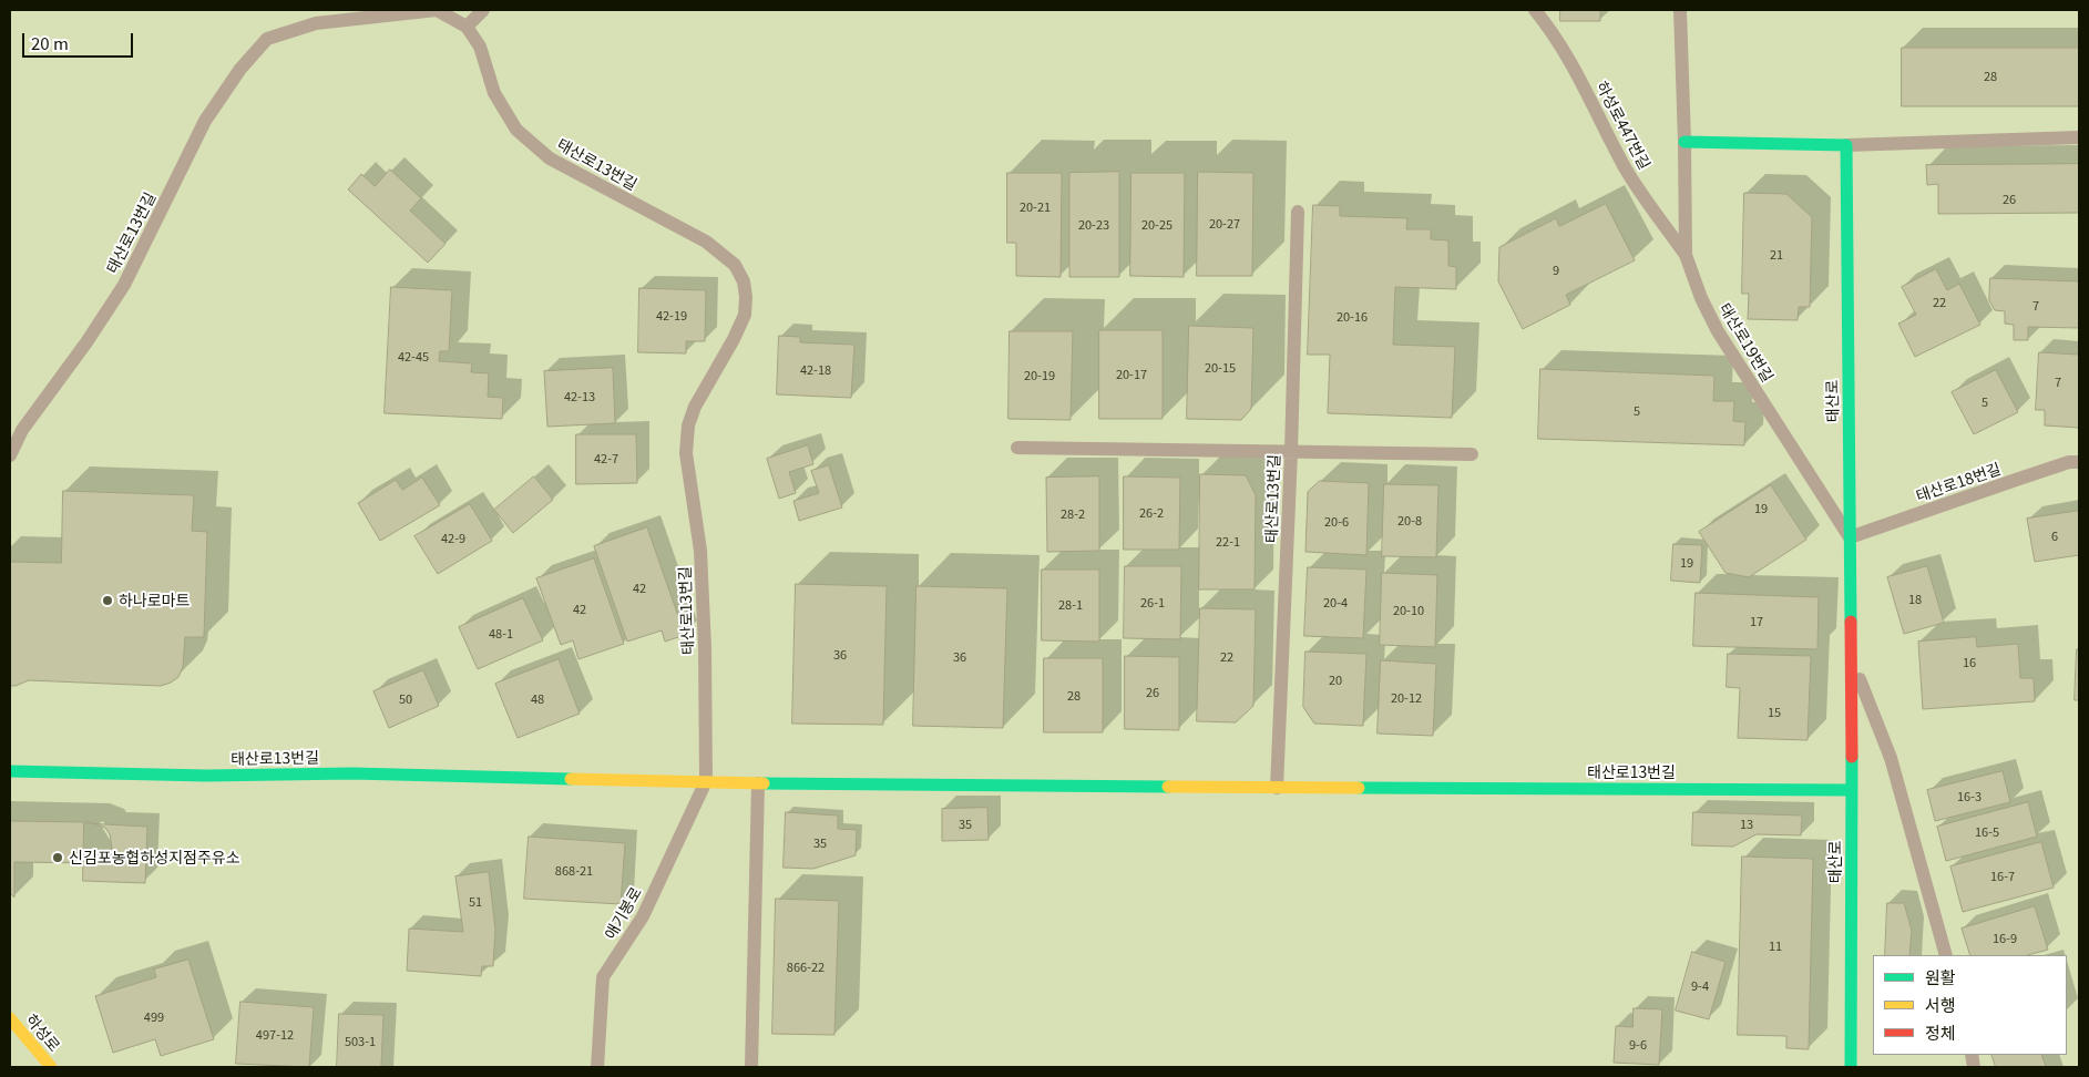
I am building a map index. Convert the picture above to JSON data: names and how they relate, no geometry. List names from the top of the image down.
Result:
{
  "streets": {
    "street": ["태산로13번길", "태산로", "하성로"],
    "lane": [
      "하성로447번길",
      "태산로19번길",
      "태산로18번길",
      "애기봉로"
    ]
  },
  "crossings": [
    ["하성로447번길", "태산로19번길"],
    ["태산로13번길", "태산로"],
    ["태산로13번길", "애기봉로"],
    ["태산로19번길", "태산로"],
    ["태산로19번길", "태산로18번길"],
    ["태산로", "태산로18번길"]
  ],
  "places": ["하나로마트", "신김포농협하성지점주유소"],
  "house_numbers": [
    "28",
    "26",
    "20-21",
    "20-27",
    "20-23",
    "20-25",
    "21",
    "9",
    "22",
    "7",
    "42-19",
    "20-16",
    "42-45",
    "20-15",
    "42-18",
    "20-17",
    "20-19",
    "7",
    "42-13",
    "5",
    "5",
    "42-7",
    "19",
    "26-2",
    "28-2",
    "20-8",
    "20-6",
    "6",
    "42-9",
    "22-1",
    "19",
    "42",
    "18",
    "26-1",
    "20-4",
    "28-1",
    "42",
    "20-10",
    "17",
    "48-1",
    "36",
    "36",
    "22",
    "16",
    "20",
    "26",
    "28",
    "20-12",
    "50",
    "48",
    "15",
    "16-3",
    "35",
    "13",
    "16-5",
    "35",
    "868-21",
    "16-7",
    "51",
    "16-9",
    "11",
    "866-22",
    "9-4",
    "499",
    "497-12",
    "503-1",
    "9-6"
  ],
  "legend": ["원활", "서행", "정체"],
  "scale_bar": "20 m"
}
